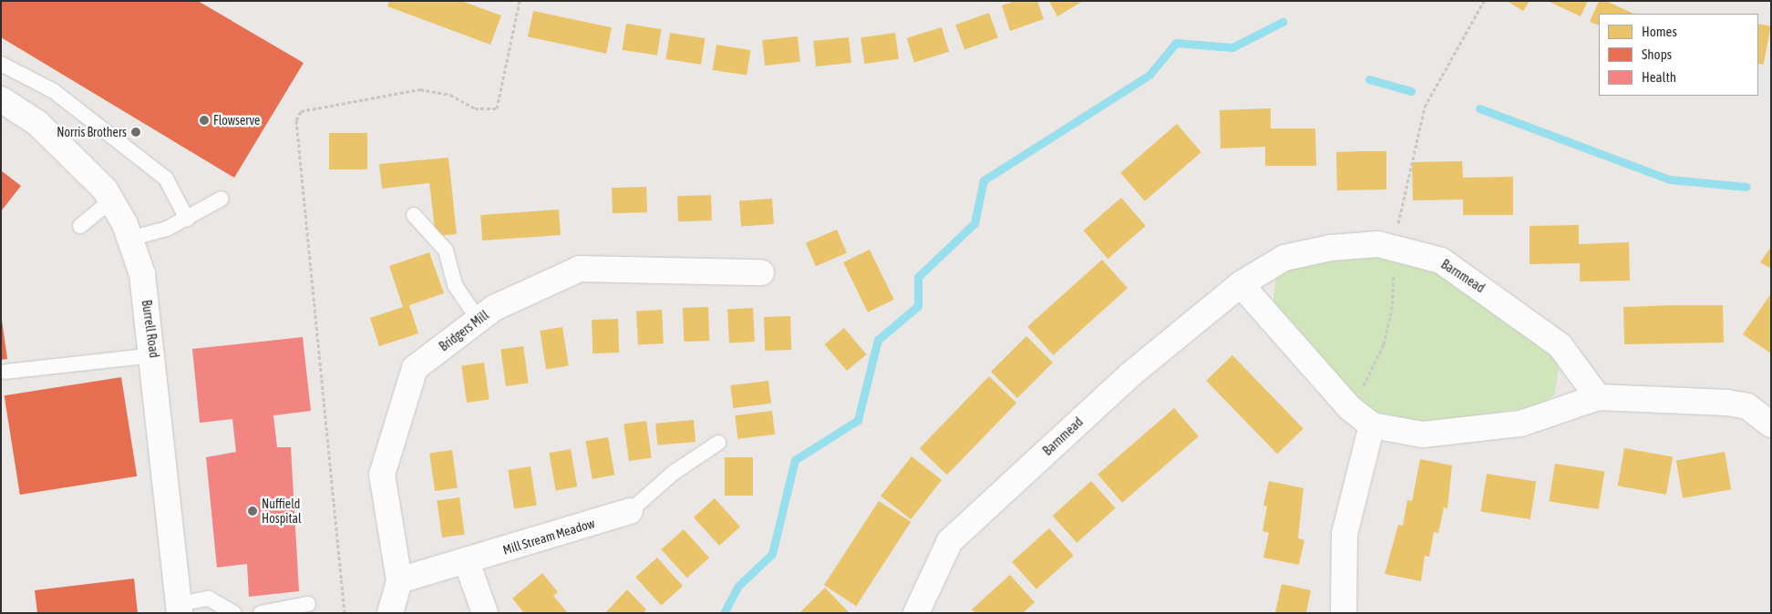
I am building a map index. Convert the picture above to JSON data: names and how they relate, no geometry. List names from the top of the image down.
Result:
{
  "streets": {
    "street": [
      "Barnmead",
      "Burrell Road",
      "Bridgers Mill",
      "Mill Stream Meadow"
    ]
  },
  "crossings": [
    ["Bridgers Mill", "Mill Stream Meadow"]
  ],
  "places": ["Flowserve", "Norris Brothers", "Nuffield Hospital"],
  "legend": ["Homes", "Shops", "Health"]
}
